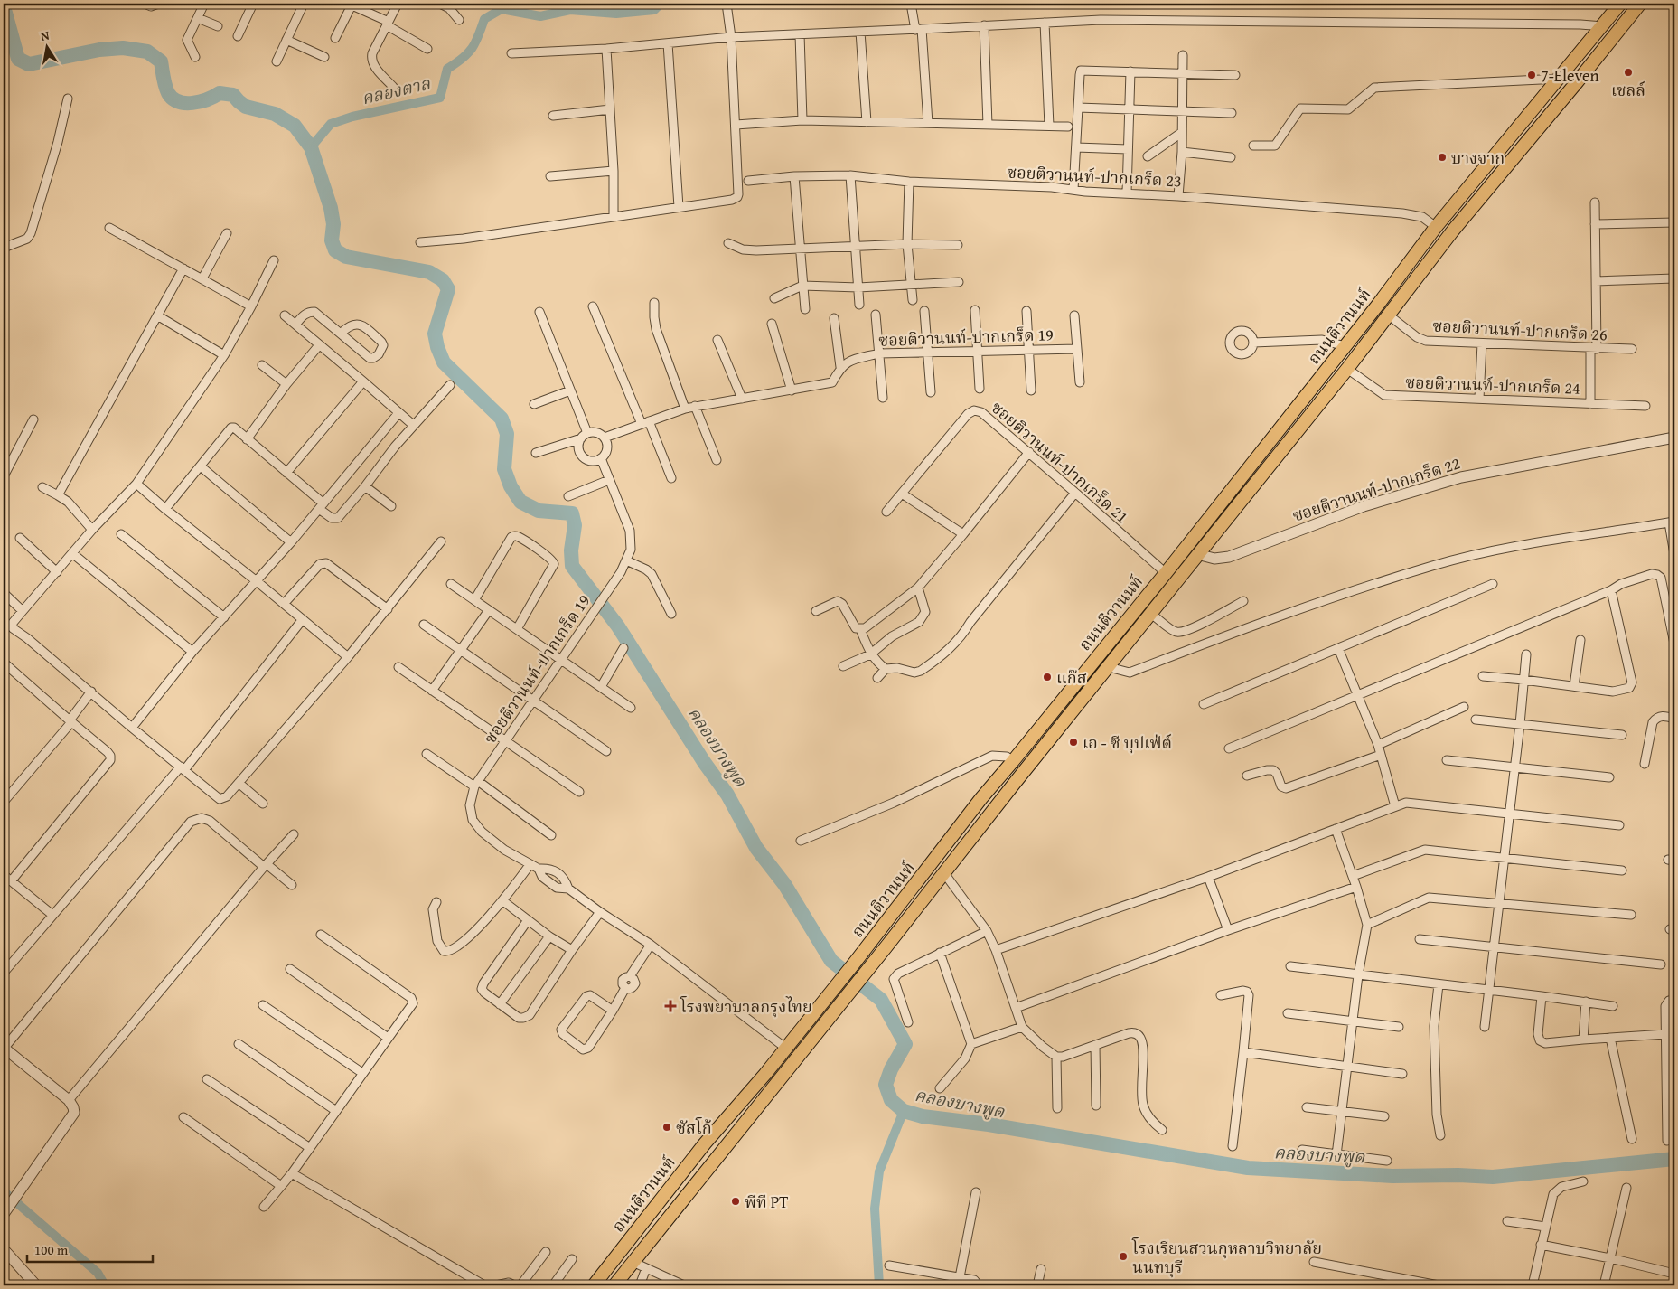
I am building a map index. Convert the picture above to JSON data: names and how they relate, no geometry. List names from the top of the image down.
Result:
{
  "streets": {
    "main road": ["ถนนติวานนท์"],
    "street": [
      "ซอยติวานนท์-ปากเกร็ด 23",
      "ซอยติวานนท์-ปากเกร็ด 26",
      "ซอยติวานนท์-ปากเกร็ด 19",
      "ซอยติวานนท์-ปากเกร็ด 24",
      "ซอยติวานนท์-ปากเกร็ด 21",
      "ซอยติวานนท์-ปากเกร็ด 22"
    ]
  },
  "crossings": [
    ["ซอยติวานนท์-ปากเกร็ด 23", "ถนนติวานนท์"],
    ["ถนนติวานนท์", "ซอยติวานนท์-ปากเกร็ด 26"],
    ["ถนนติวานนท์", "ซอยติวานนท์-ปากเกร็ด 19"],
    ["ถนนติวานนท์", "ซอยติวานนท์-ปากเกร็ด 24"],
    ["ถนนติวานนท์", "ซอยติวานนท์-ปากเกร็ด 21"],
    ["ถนนติวานนท์", "ซอยติวานนท์-ปากเกร็ด 22"]
  ],
  "water": ["คลองตาล", "คลองบางพูด"],
  "places": {
    "other": [
      "เชลล์",
      "7-Eleven",
      "บางจาก",
      "แก๊ส",
      "เอ - ซี บุปเฟ่ต์",
      "ซัสโก้",
      "พีที PT",
      "โรงเรียนสวนกุหลาบวิทยาลัย นนทบุรี"
    ],
    "health": ["โรงพยาบาลกรุงไทย"]
  },
  "scale_bar": "100 m",
  "north": "top"
}
